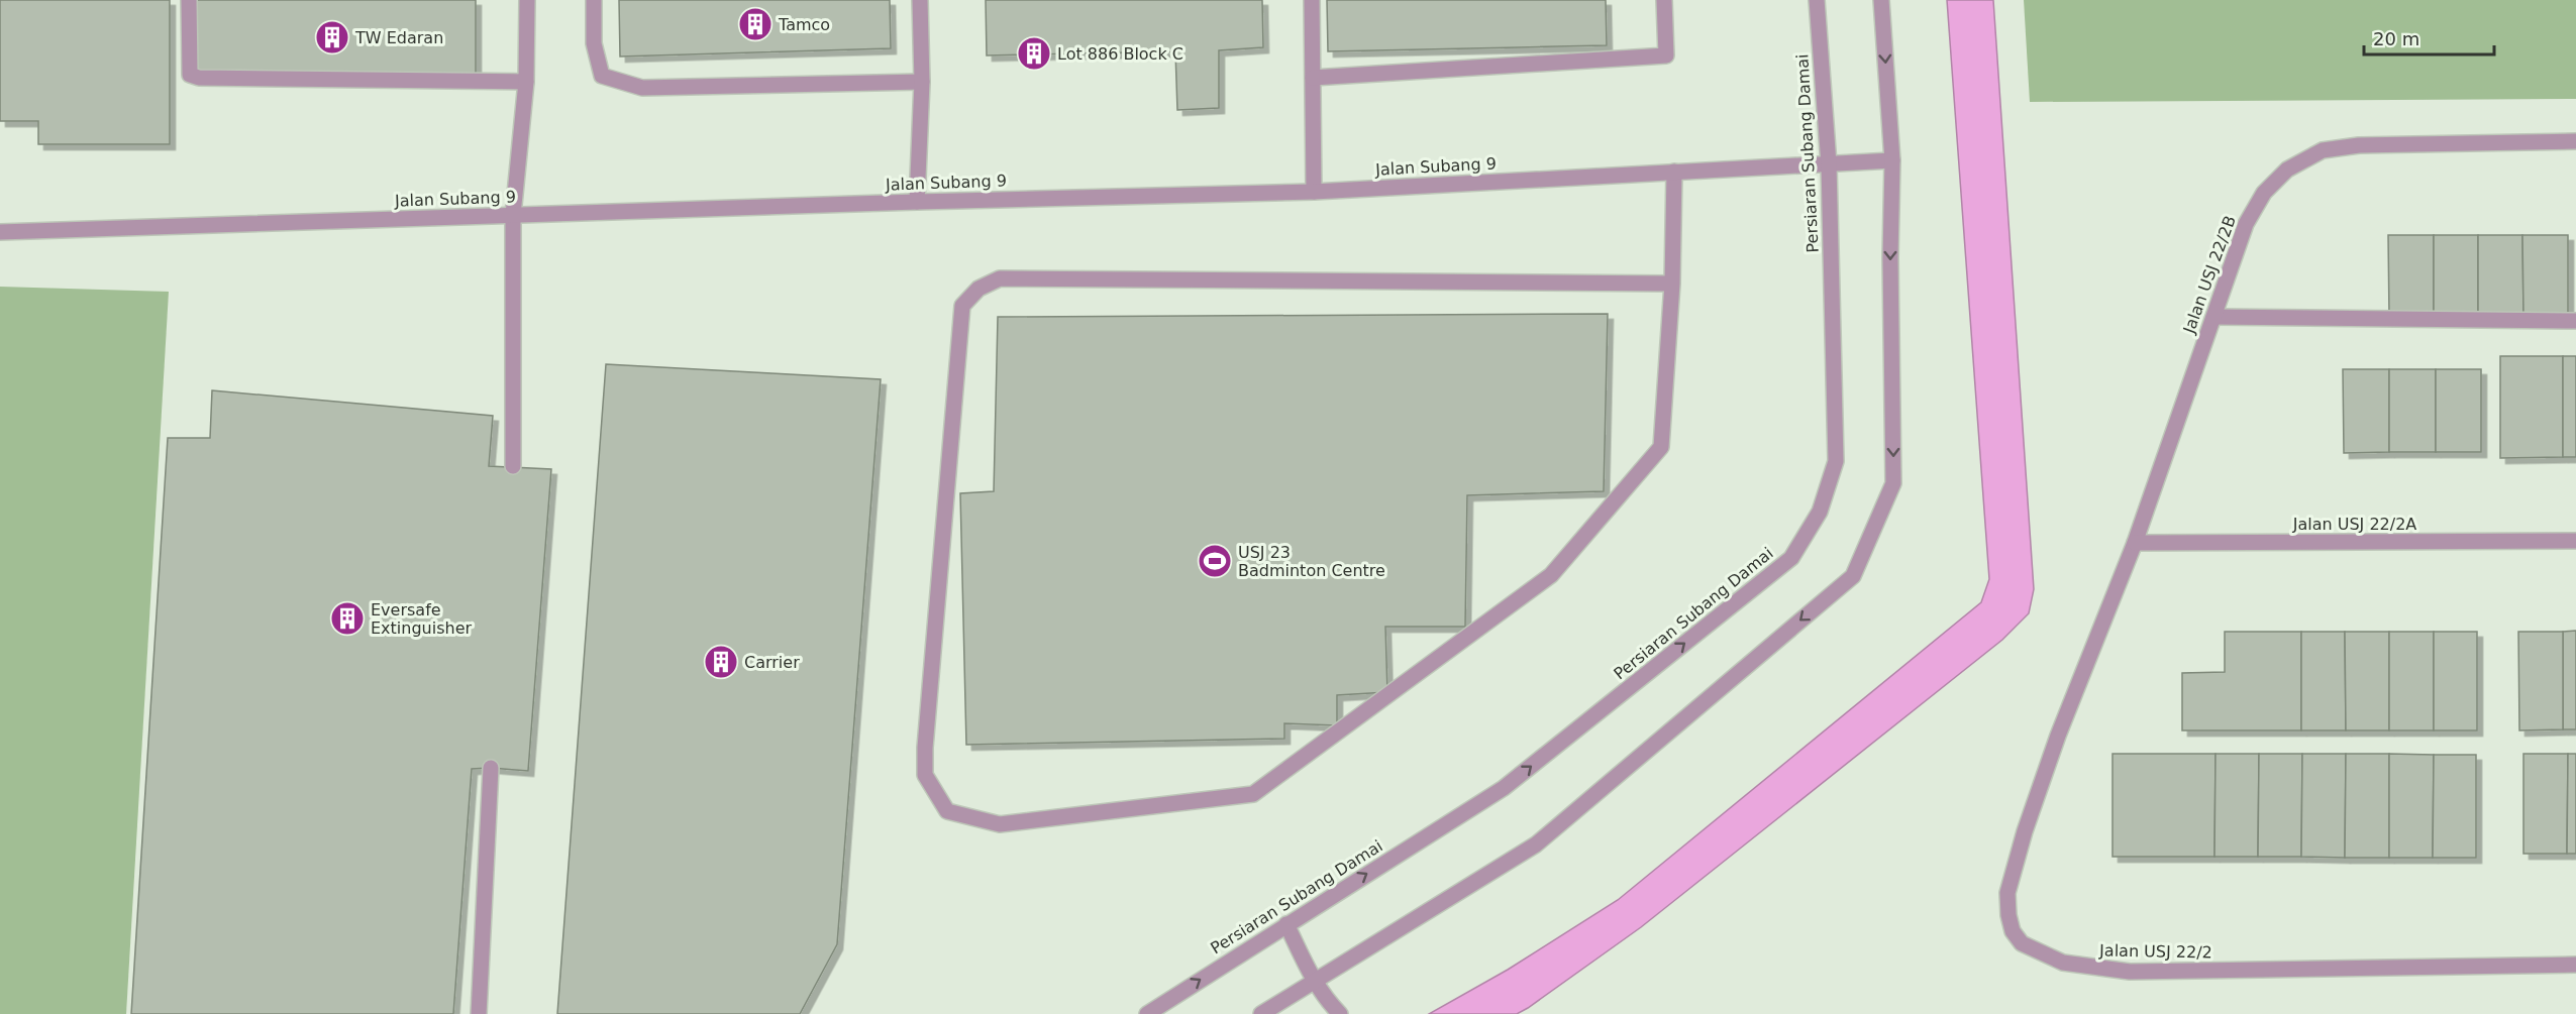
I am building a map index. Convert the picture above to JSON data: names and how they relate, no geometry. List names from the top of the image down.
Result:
{
  "streets": {
    "street": [
      "Persiaran Subang Damai",
      "Jalan Subang 9",
      "Jalan USJ 22/2B",
      "Jalan USJ 22/2A",
      "Jalan USJ 22/2"
    ]
  },
  "crossings": [
    ["Persiaran Subang Damai", "Jalan Subang 9"],
    ["Jalan USJ 22/2B", "Jalan USJ 22/2A"],
    ["Jalan USJ 22/2B", "Jalan USJ 22/2"],
    ["Jalan USJ 22/2A", "Jalan USJ 22/2"]
  ],
  "places": {
    "building": [
      "Tamco",
      "TW Edaran",
      "Lot 886 Block C",
      "Eversafe Extinguisher",
      "Carrier"
    ],
    "sports": ["USJ 23 Badminton Centre"]
  },
  "scale_bar": "20 m"
}
